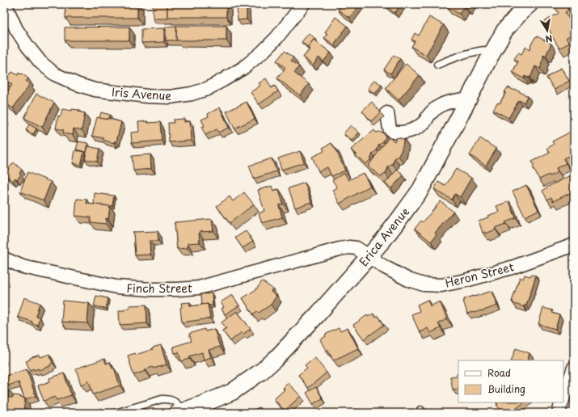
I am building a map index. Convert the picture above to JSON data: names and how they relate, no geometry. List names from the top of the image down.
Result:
{
  "streets": {
    "street": [
      "Iris Avenue",
      "Erica Avenue",
      "Heron Street",
      "Finch Street"
    ]
  },
  "crossings": [
    ["Erica Avenue", "Heron Street"],
    ["Erica Avenue", "Finch Street"],
    ["Heron Street", "Finch Street"]
  ],
  "legend": ["Road", "Building"],
  "north": "bottom"
}
